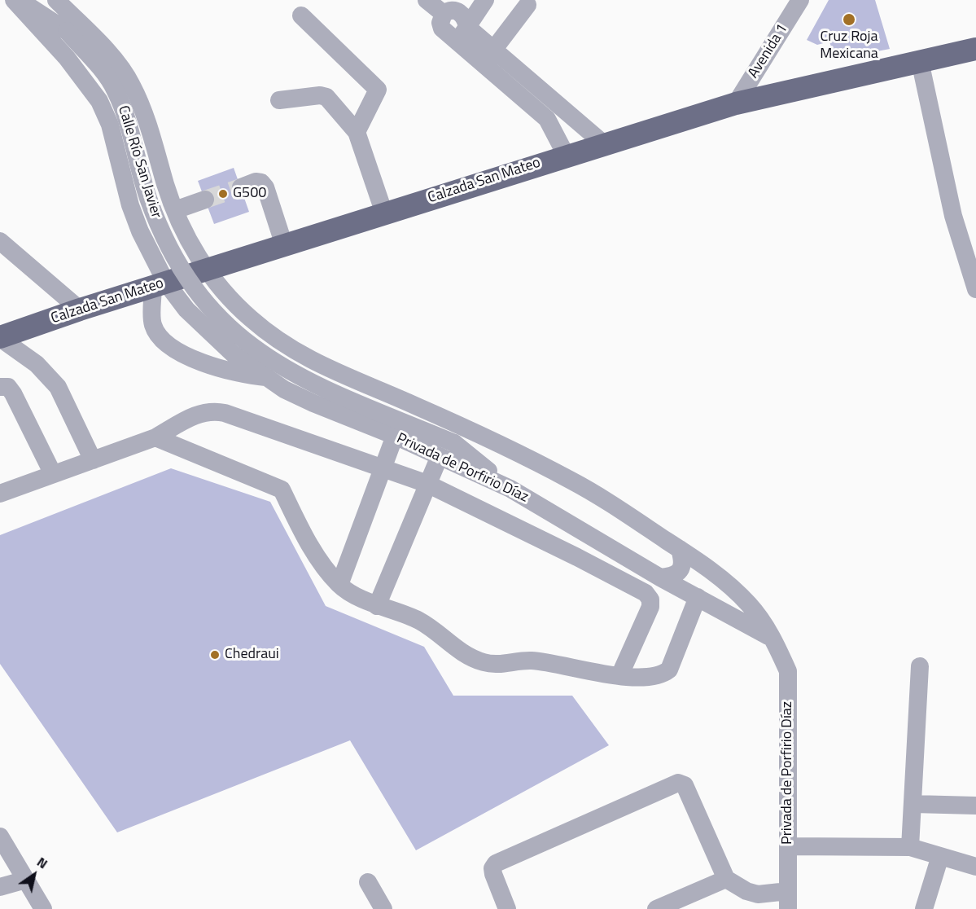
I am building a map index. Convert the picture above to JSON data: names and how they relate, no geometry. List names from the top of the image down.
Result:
{
  "streets": {
    "main road": ["Calzada San Mateo"],
    "street": ["Avenida 1", "Calle Río San Javier", "Privada de Porfirio Díaz"]
  },
  "crossings": [
    ["Avenida 1", "Calzada San Mateo"],
    ["Calle Río San Javier", "Calzada San Mateo"],
    ["Calle Río San Javier", "Privada de Porfirio Díaz"],
    ["Calzada San Mateo", "Privada de Porfirio Díaz"]
  ],
  "places": ["Cruz Roja Mexicana", "G500", "Chedraui"],
  "north": "top right"
}
